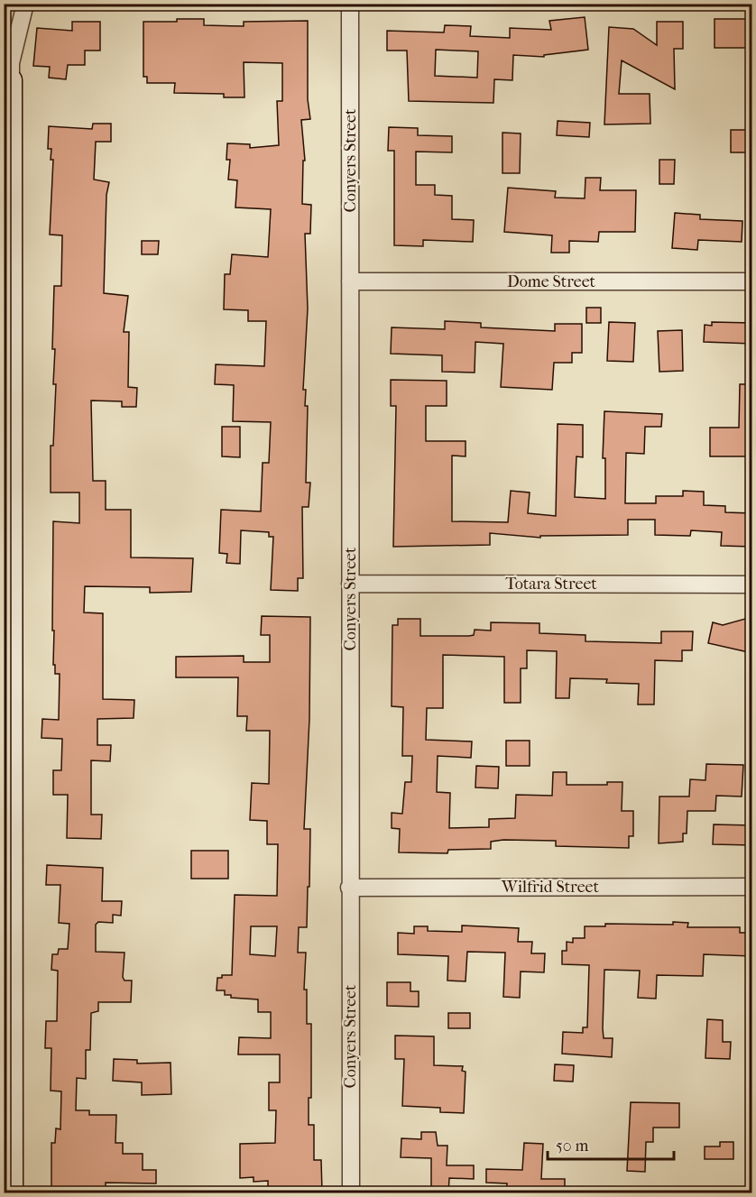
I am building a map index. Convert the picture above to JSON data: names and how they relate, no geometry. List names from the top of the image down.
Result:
{
  "streets": {
    "street": [
      "Conyers Street",
      "Dome Street",
      "Totara Street",
      "Wilfrid Street"
    ]
  },
  "crossings": [
    ["Conyers Street", "Dome Street"],
    ["Conyers Street", "Totara Street"],
    ["Conyers Street", "Wilfrid Street"]
  ],
  "scale_bar": "50 m"
}
